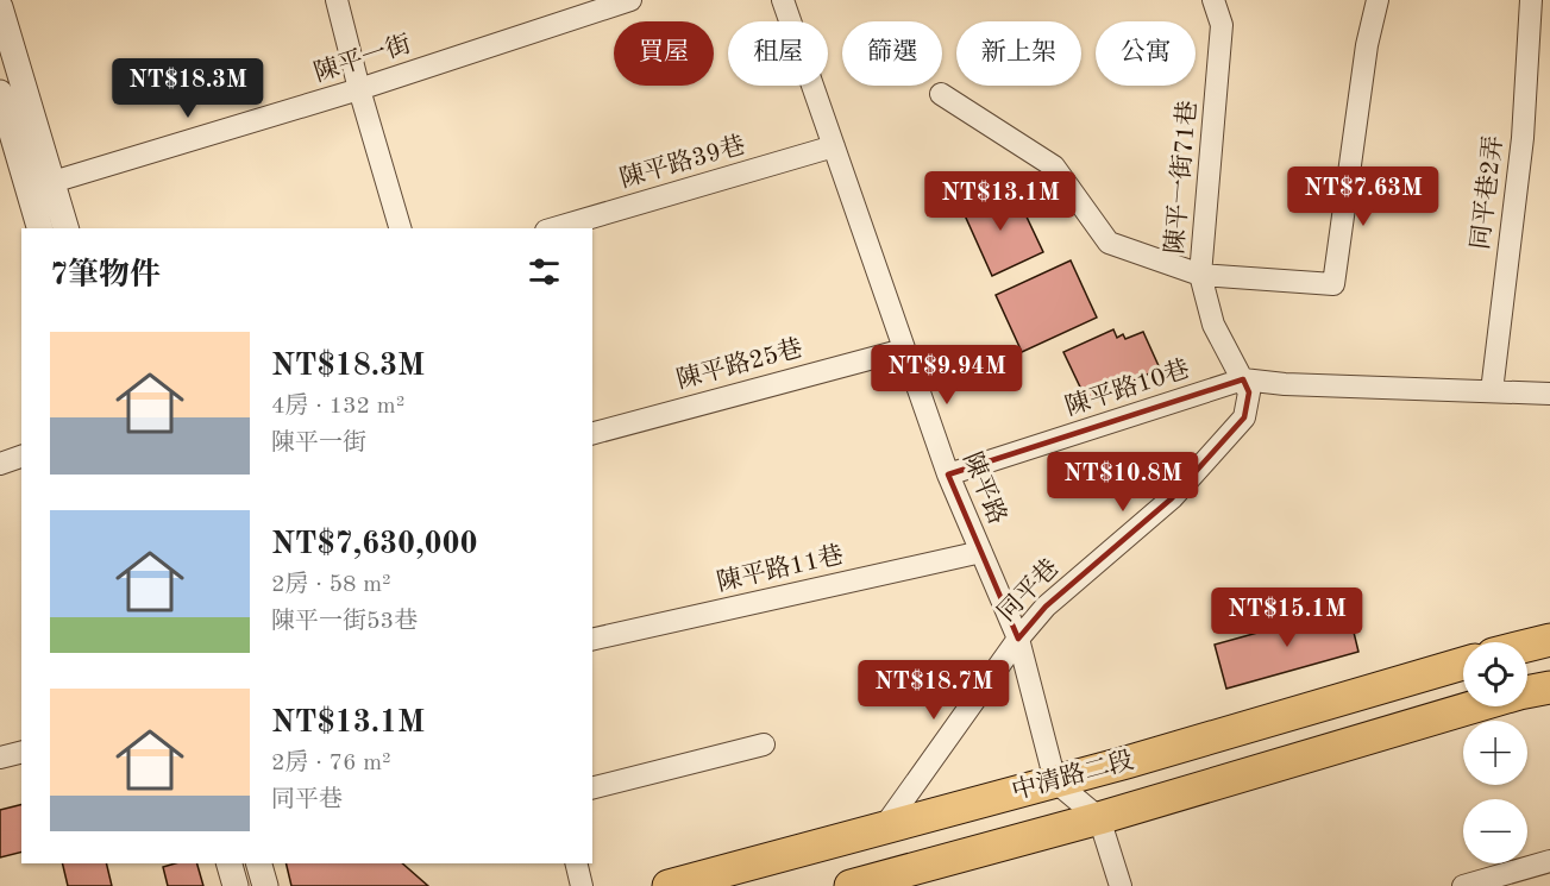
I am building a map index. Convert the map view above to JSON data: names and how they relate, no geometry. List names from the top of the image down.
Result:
{
  "streets": {
    "main road": ["中清路二段"],
    "street": [
      "陳平一街",
      "陳平路39巷",
      "陳平一街71巷",
      "同平巷2弄",
      "陳平路25巷",
      "陳平路10巷",
      "陳平路",
      "陳平路11巷",
      "同平巷"
    ]
  },
  "crossings": [
    ["陳平路39巷", "陳平路"],
    ["陳平路25巷", "陳平路"],
    ["陳平路10巷", "陳平路"],
    ["陳平路", "陳平路11巷"],
    ["陳平路", "同平巷"],
    ["陳平路", "中清路二段"],
    ["同平巷", "中清路二段"]
  ],
  "page": {
    "chip": [
      "買屋",
      "租屋",
      "篩選",
      "新上架",
      "公寓"
    ],
    "price": [
      "NT$18.3M",
      "NT$7.63M",
      "NT$13.1M",
      "NT$9.94M",
      "NT$10.8M",
      "NT$15.1M",
      "NT$18.7M"
    ],
    "heading": "7筆物件",
    "list": [
      {
        "name": "NT$18.3M",
        "note": "4房 · 132 m² · 陳平一街"
      },
      {
        "name": "NT$7,630,000",
        "note": "2房 · 58 m² · 陳平一街53巷"
      },
      {
        "name": "NT$13.1M",
        "note": "2房 · 76 m² · 同平巷"
      }
    ],
    "map_buttons": ["+", "−"]
  }
}
